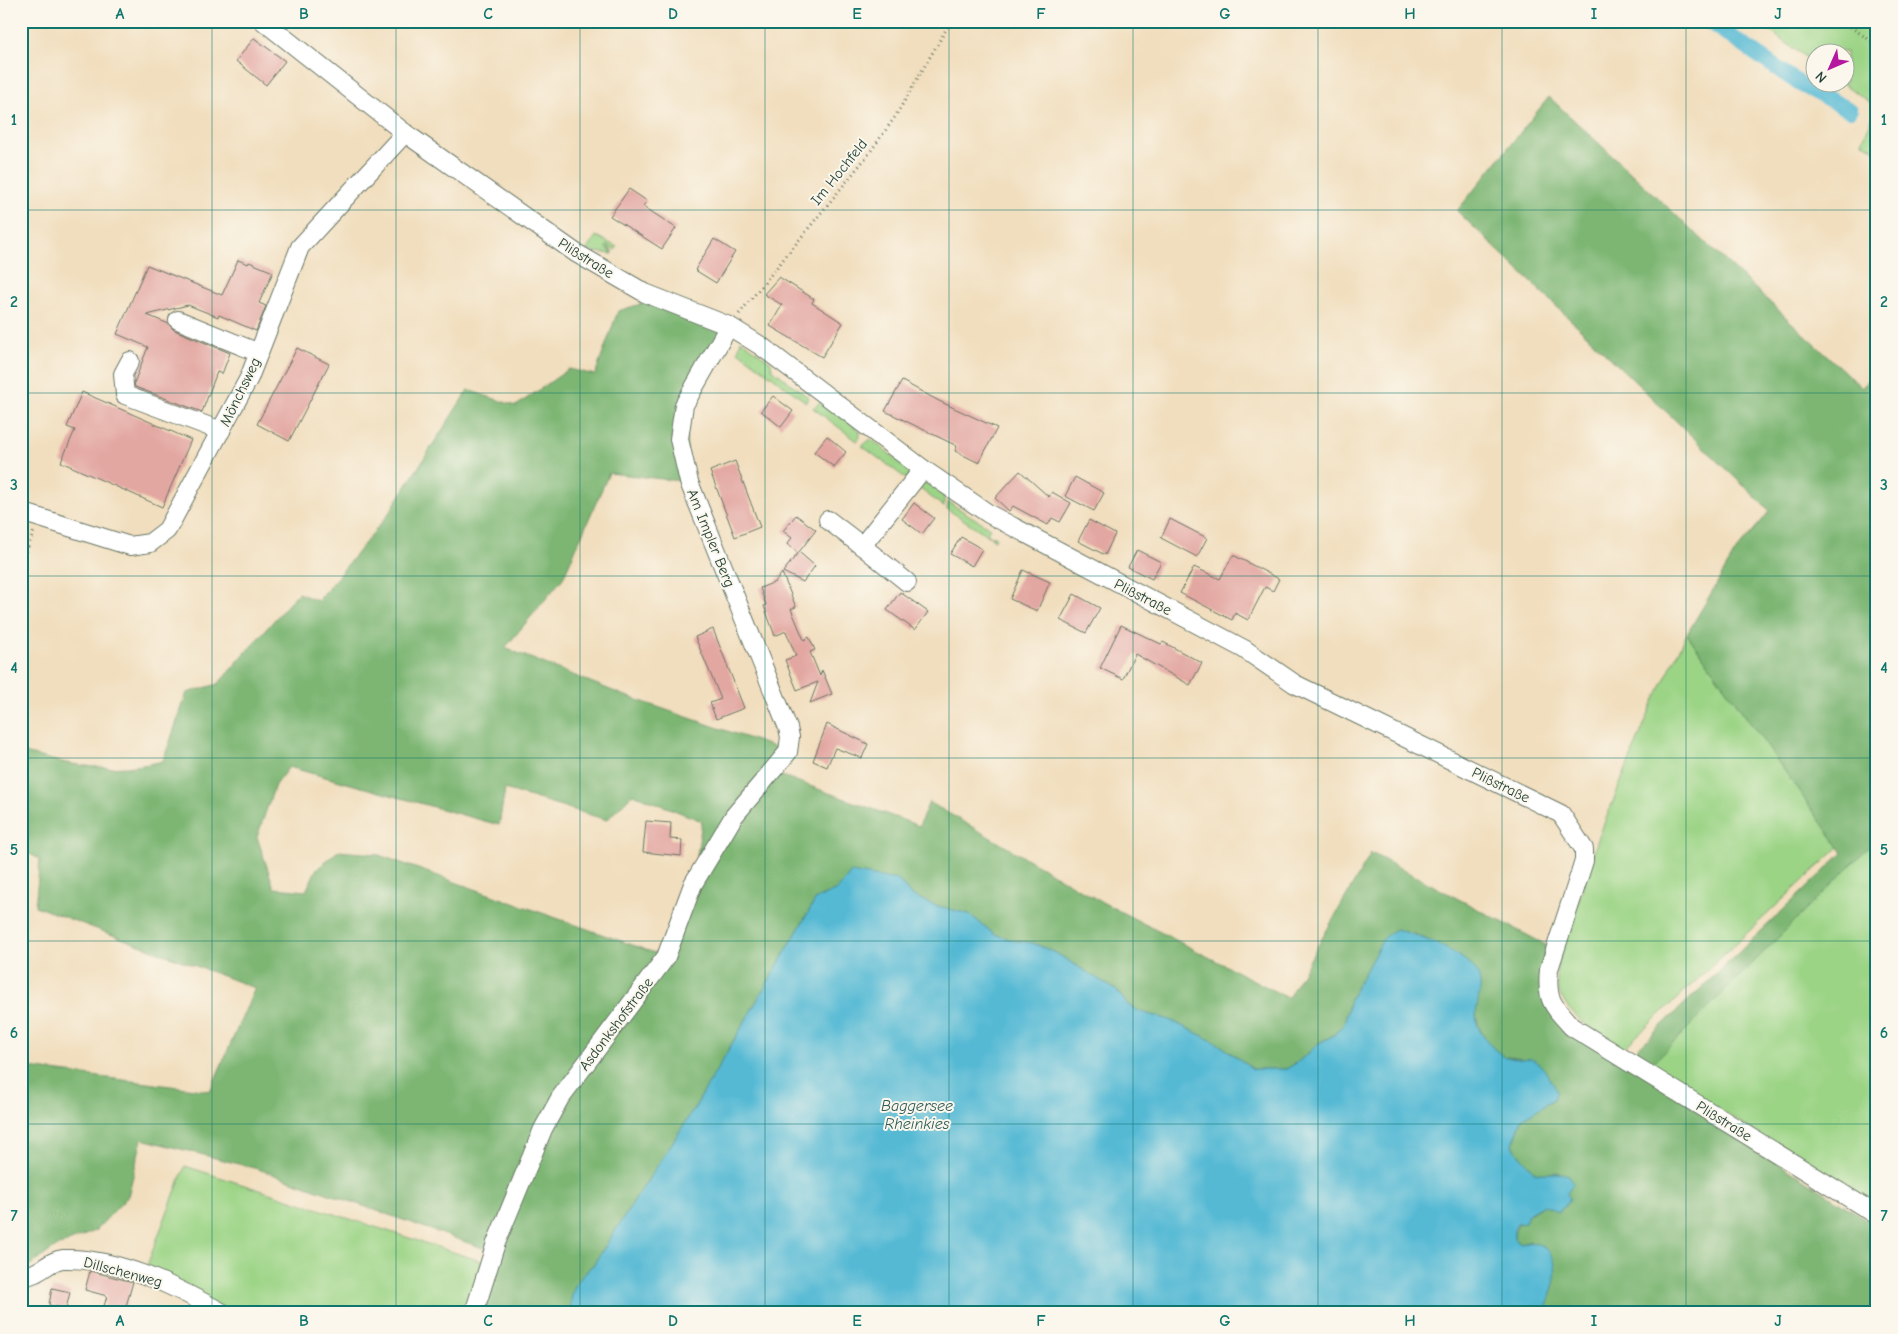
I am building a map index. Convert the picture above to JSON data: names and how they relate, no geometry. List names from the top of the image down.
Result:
{
  "streets": {
    "street": [
      "Plißstraße",
      "Mönchsweg",
      "Am Impler Berg",
      "Asdonkshofstraße",
      "Dillschenweg"
    ],
    "path": ["Im Hochfeld"]
  },
  "crossings": [
    ["Im Hochfeld", "Plißstraße"],
    ["Im Hochfeld", "Am Impler Berg"],
    ["Plißstraße", "Mönchsweg"],
    ["Plißstraße", "Am Impler Berg"],
    ["Am Impler Berg", "Asdonkshofstraße"]
  ],
  "water": ["Baggersee Rheinkies"],
  "north": "bottom left",
  "grid": {
    "columns": [
      "A",
      "B",
      "C",
      "D",
      "E",
      "F",
      "G",
      "H",
      "I",
      "J"
    ],
    "rows": [
      "1",
      "2",
      "3",
      "4",
      "5",
      "6",
      "7"
    ]
  }
}
